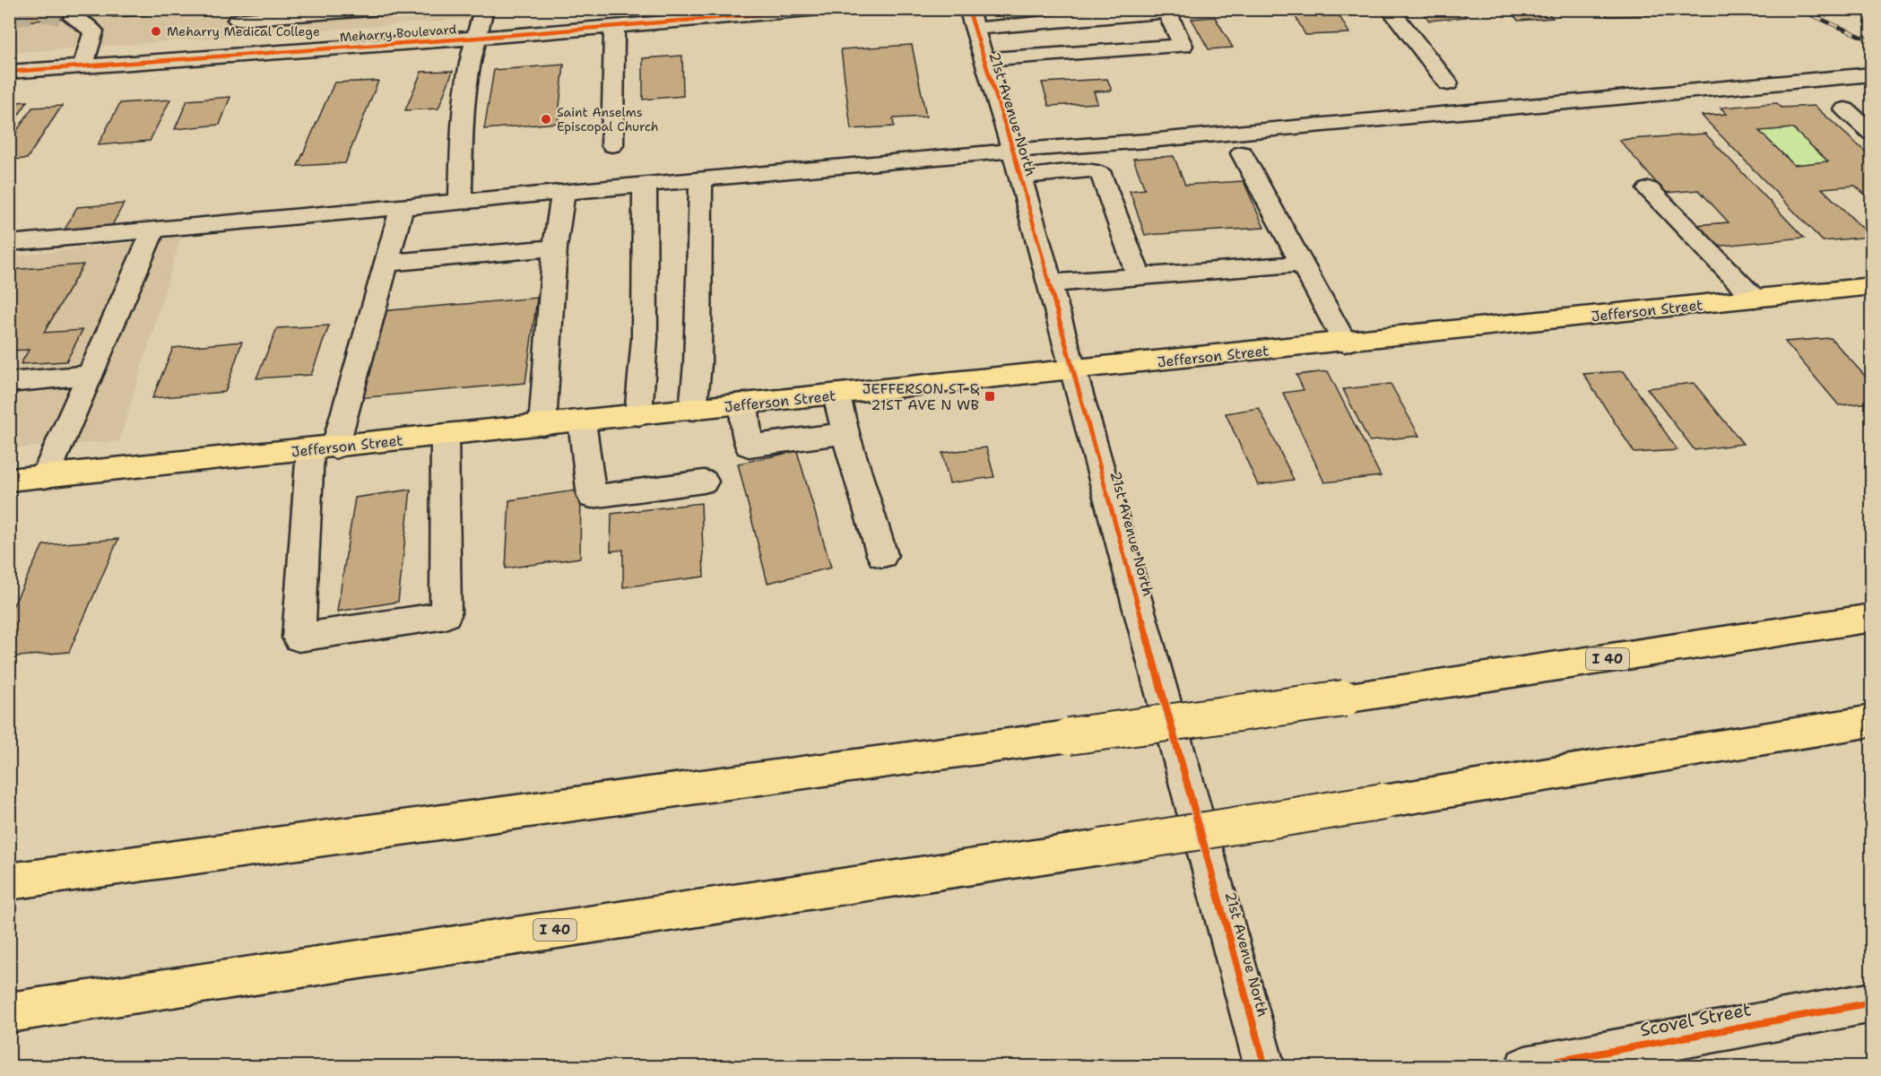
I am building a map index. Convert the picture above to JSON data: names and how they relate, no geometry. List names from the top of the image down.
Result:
{
  "streets": {
    "main road": ["Jefferson Street", "I 40"],
    "street": ["Meharry Boulevard", "21st Avenue North", "Scovel Street"]
  },
  "crossings": [
    ["21st Avenue North", "Jefferson Street"]
  ],
  "places": {
    "other": ["Meharry Medical College", "Saint Anselms Episcopal Church"],
    "transit": ["JEFFERSON ST & 21ST AVE N WB"]
  }
}
